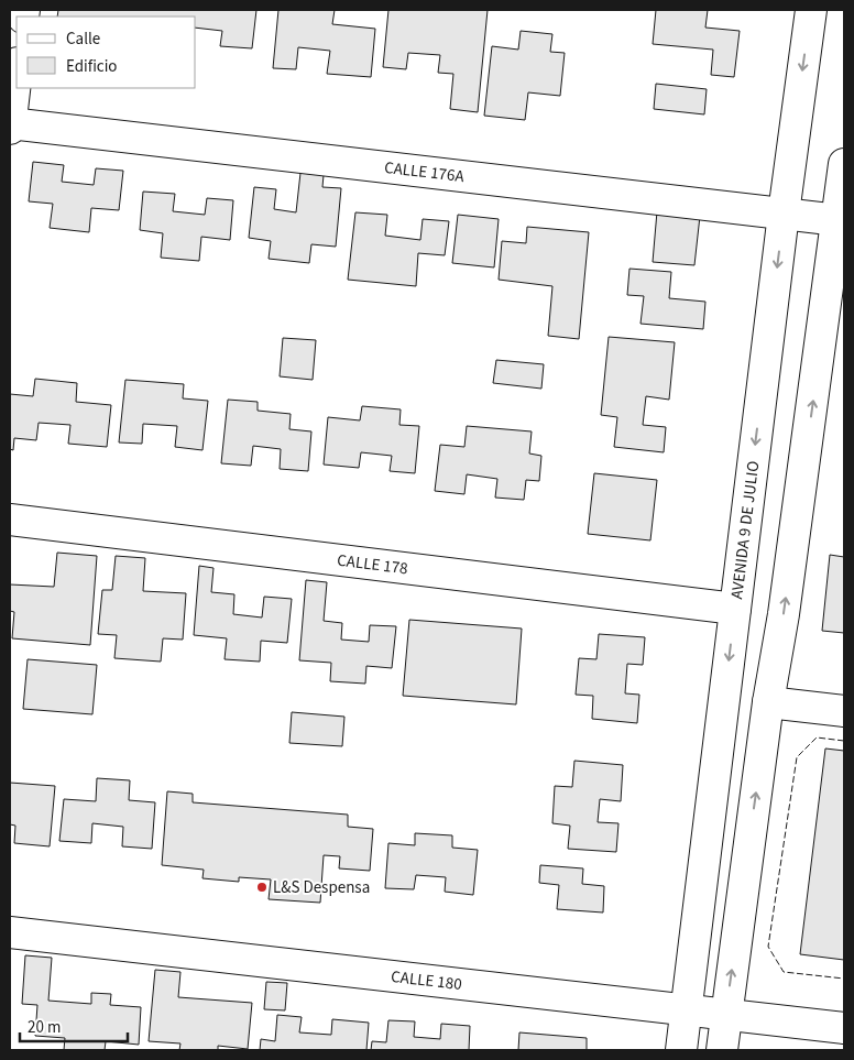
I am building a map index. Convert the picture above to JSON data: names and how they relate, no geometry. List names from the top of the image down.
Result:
{
  "streets": {
    "street": [
      "CALLE 176A",
      "AVENIDA 9 DE JULIO",
      "CALLE 178",
      "CALLE 180"
    ]
  },
  "crossings": [
    ["CALLE 176A", "AVENIDA 9 DE JULIO"],
    ["AVENIDA 9 DE JULIO", "CALLE 178"],
    ["AVENIDA 9 DE JULIO", "CALLE 180"]
  ],
  "places": ["L&S Despensa"],
  "legend": ["Calle", "Edificio"],
  "scale_bar": "20 m"
}
